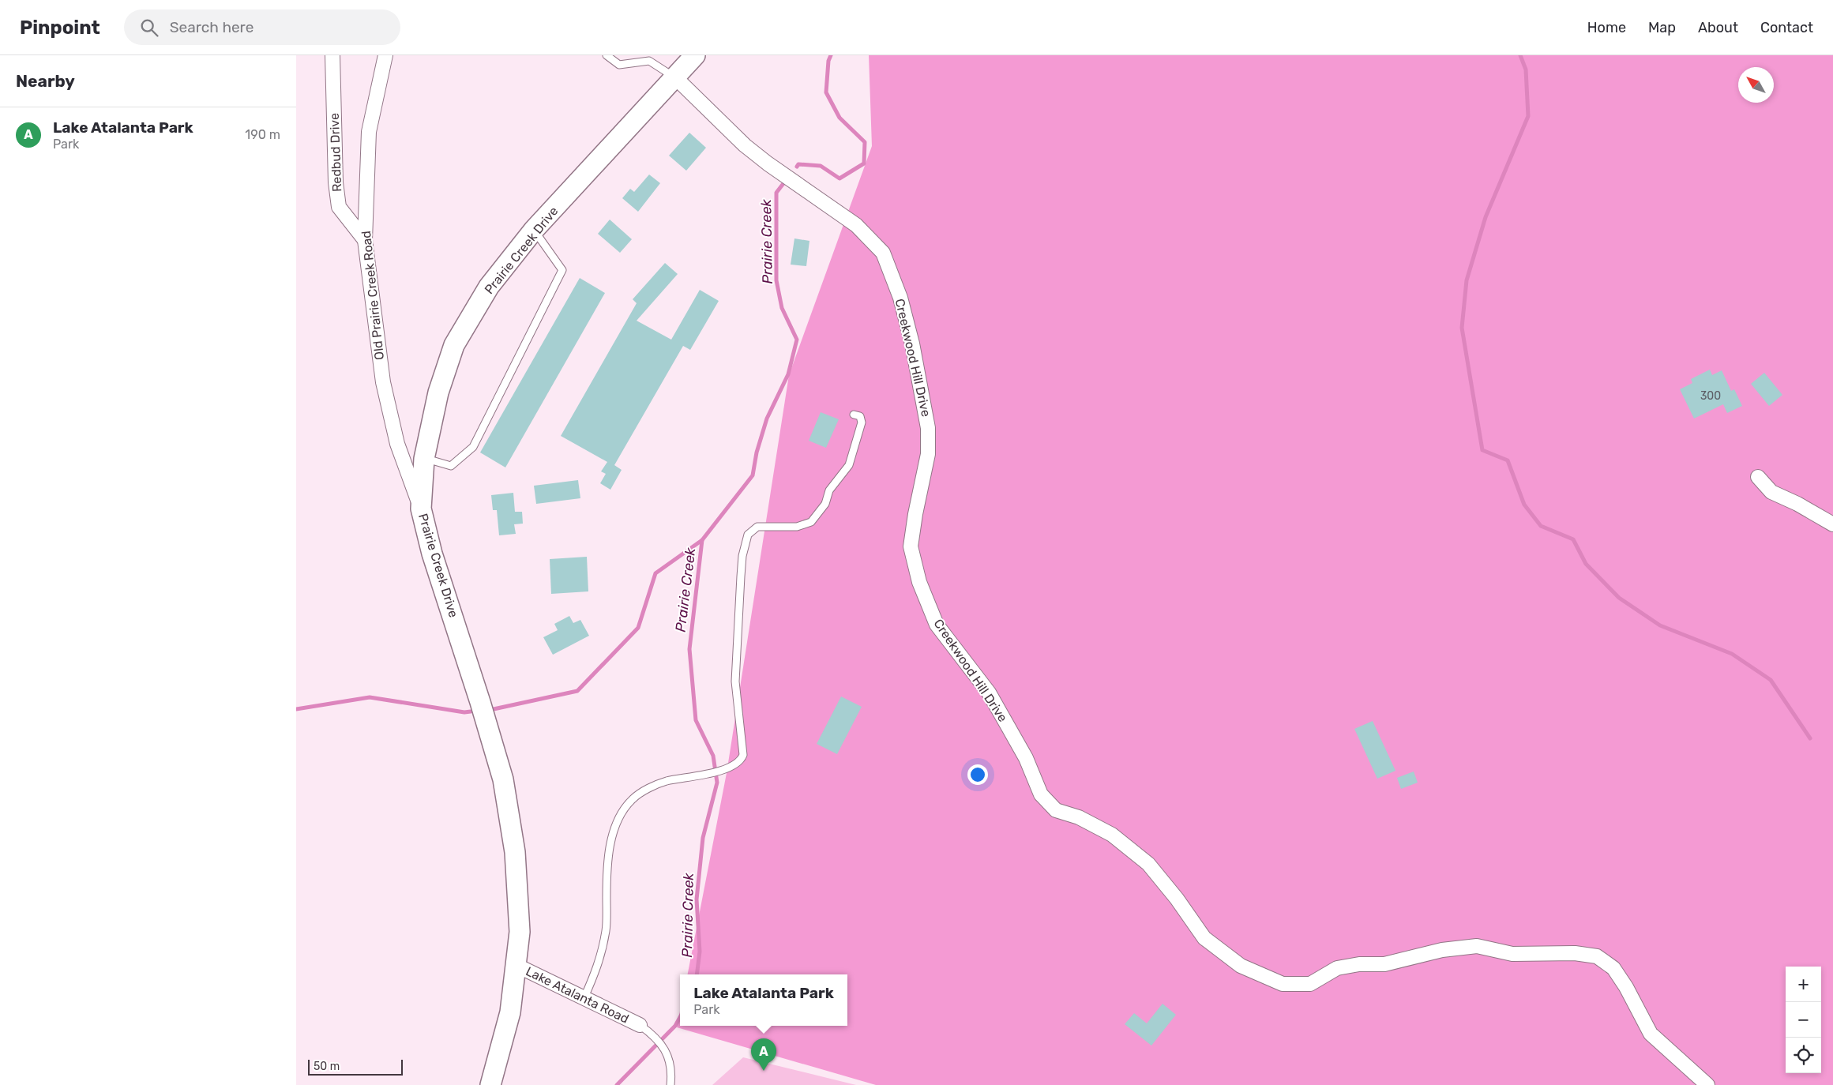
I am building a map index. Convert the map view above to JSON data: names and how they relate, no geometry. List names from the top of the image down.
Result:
{
  "streets": {
    "main road": ["Prairie Creek Drive"],
    "street": [
      "Redbud Drive",
      "Old Prairie Creek Road",
      "Creekwood Hill Drive",
      "Lake Atalanta Road"
    ]
  },
  "crossings": [
    ["Redbud Drive", "Old Prairie Creek Road"],
    ["Prairie Creek Drive", "Old Prairie Creek Road"],
    ["Prairie Creek Drive", "Creekwood Hill Drive"],
    ["Prairie Creek Drive", "Lake Atalanta Road"]
  ],
  "water": ["Prairie Creek"],
  "house_numbers": ["300"],
  "scale_bar": "50 m",
  "north": "top left",
  "page": {
    "header": "Pinpoint",
    "search": "Search here",
    "nav": [
      "Home",
      "Map",
      "About",
      "Contact"
    ],
    "heading": "Nearby",
    "list": [
      {
        "mark": "A",
        "name": "Lake Atalanta Park",
        "note": "Park",
        "value": "190 m"
      }
    ],
    "map_buttons": ["+", "−"],
    "popup": ["Lake Atalanta Park", "Park"],
    "pins": "A",
    "scale": "50 m"
  }
}
